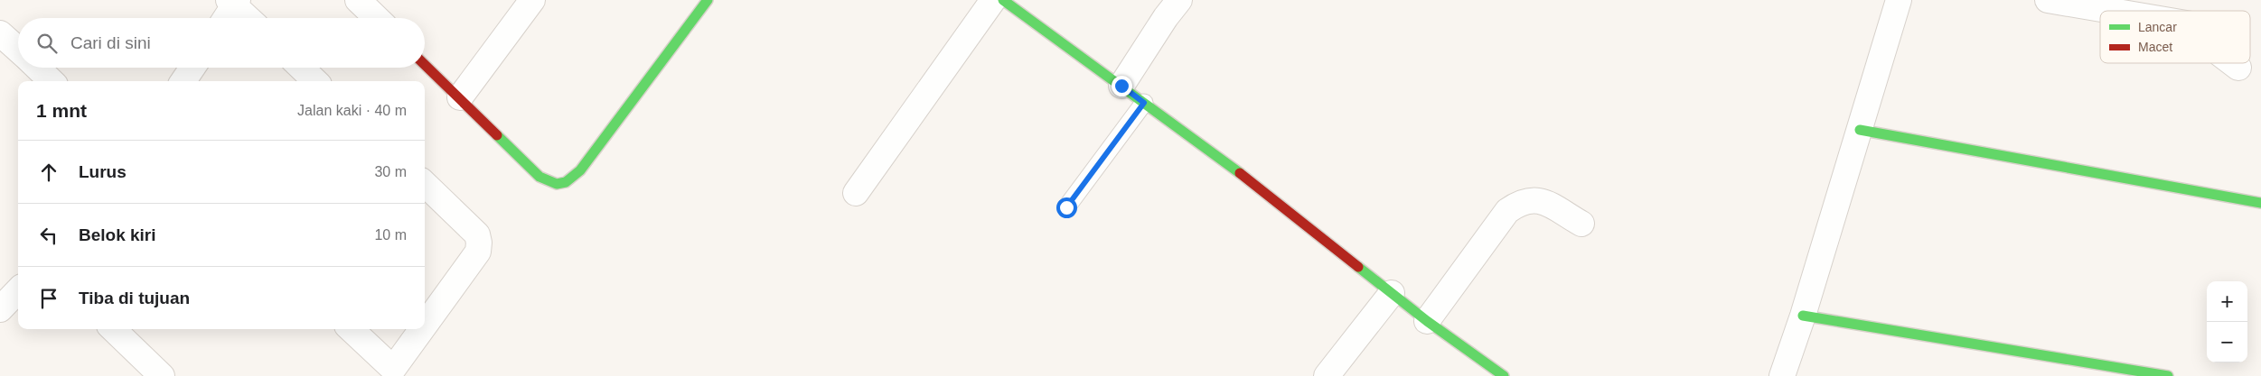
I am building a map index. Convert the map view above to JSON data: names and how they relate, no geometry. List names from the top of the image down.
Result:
{
  "legend": ["Lancar", "Macet"],
  "page": {
    "search": "Cari di sini",
    "heading": ["1 mnt", "Jalan kaki · 40 m"],
    "list": [
      ["Lurus", "30 m"],
      ["Belok kiri", "10 m"],
      "Tiba di tujuan"
    ],
    "map_buttons": ["+", "−"]
  }
}
